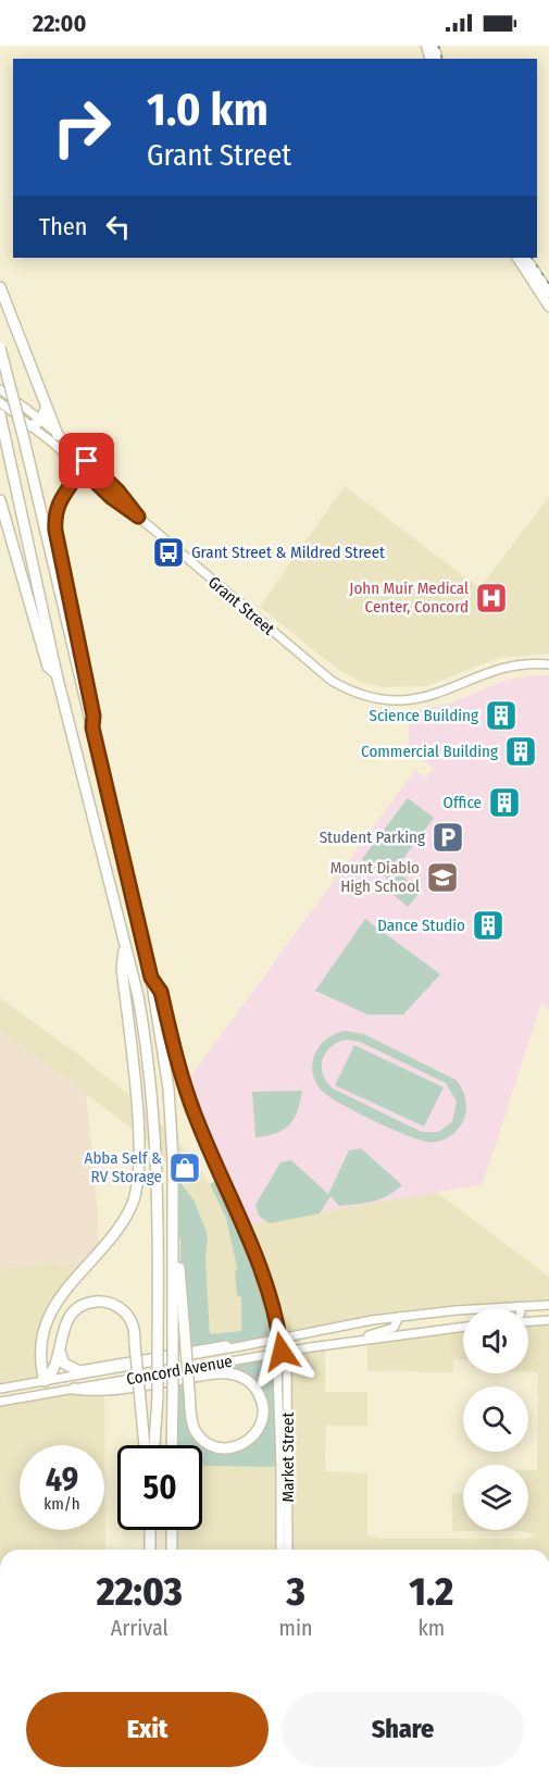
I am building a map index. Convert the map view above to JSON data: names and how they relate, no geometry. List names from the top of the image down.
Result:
{
  "streets": {
    "main road": ["Grant Street", "Concord Avenue", "Market Street"]
  },
  "crossings": [
    ["Concord Avenue", "Market Street"]
  ],
  "places": {
    "bus stop": ["Grant Street & Mildred Street"],
    "hospital": ["John Muir Medical Center, Concord"],
    "building": [
      "Science Building",
      "Commercial Building",
      "Office",
      "Dance Studio"
    ],
    "parking": ["Student Parking"],
    "school or university": ["Mount Diablo High School"],
    "shop": ["Abba Self & RV Storage"]
  },
  "page": {
    "status": "22:00",
    "turn": ["1.0 km", "Grant Street"],
    "then": "Then",
    "speed": "49 km/h",
    "limit": "50",
    "eta": [
      "22:03",
      "Arrival",
      "3",
      "min",
      "1.2",
      "km"
    ],
    "buttons": ["Exit", "Share"]
  }
}
